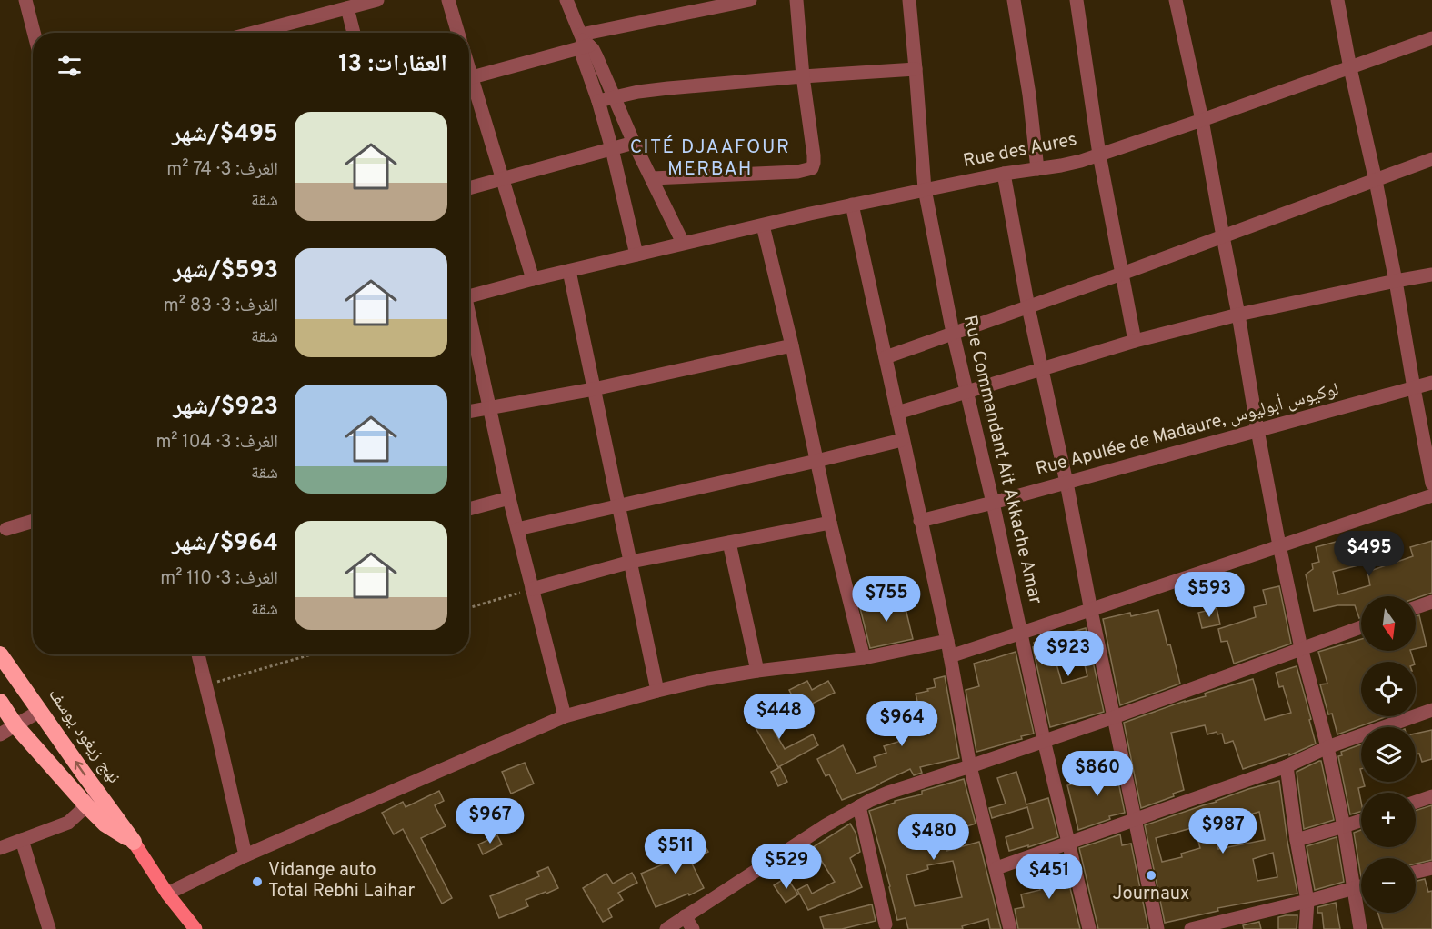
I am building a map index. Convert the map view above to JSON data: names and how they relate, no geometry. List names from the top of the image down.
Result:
{
  "streets": {
    "highway": ["نهج زيغود يوسف"],
    "street": ["Rue des Aures", "Rue Apulée de Madaure, لوكيوس أبوليوس", "Rue Commandant Ait Akkache Amar"]
  },
  "crossings": [
    ["Rue des Aures", "Rue Commandant Ait Akkache Amar"],
    ["Rue Apulée de Madaure, لوكيوس أبوليوس", "Rue Commandant Ait Akkache Amar"]
  ],
  "districts": ["CITÉ DJAAFOUR MERBAH"],
  "places": ["Journaux", "Vidange auto Total Rebhi Laihar"],
  "north": "bottom",
  "page": {
    "heading": "العقارات: 13",
    "list": [
      {
        "name": "$495/شهر",
        "note": "الغرف: 3 · 74 m² · شقة"
      },
      {
        "name": "$593/شهر",
        "note": "الغرف: 3 · 83 m² · شقة"
      },
      {
        "name": "$923/شهر",
        "note": "الغرف: 3 · 104 m² · شقة"
      },
      {
        "name": "$964/شهر",
        "note": "الغرف: 3 · 110 m² · شقة"
      }
    ],
    "price": [
      "$495",
      "$593",
      "$755",
      "$923",
      "$448",
      "$964",
      "$860",
      "$967",
      "$987",
      "$480",
      "$511",
      "$529",
      "$451"
    ],
    "map_buttons": ["+", "−"]
  }
}
